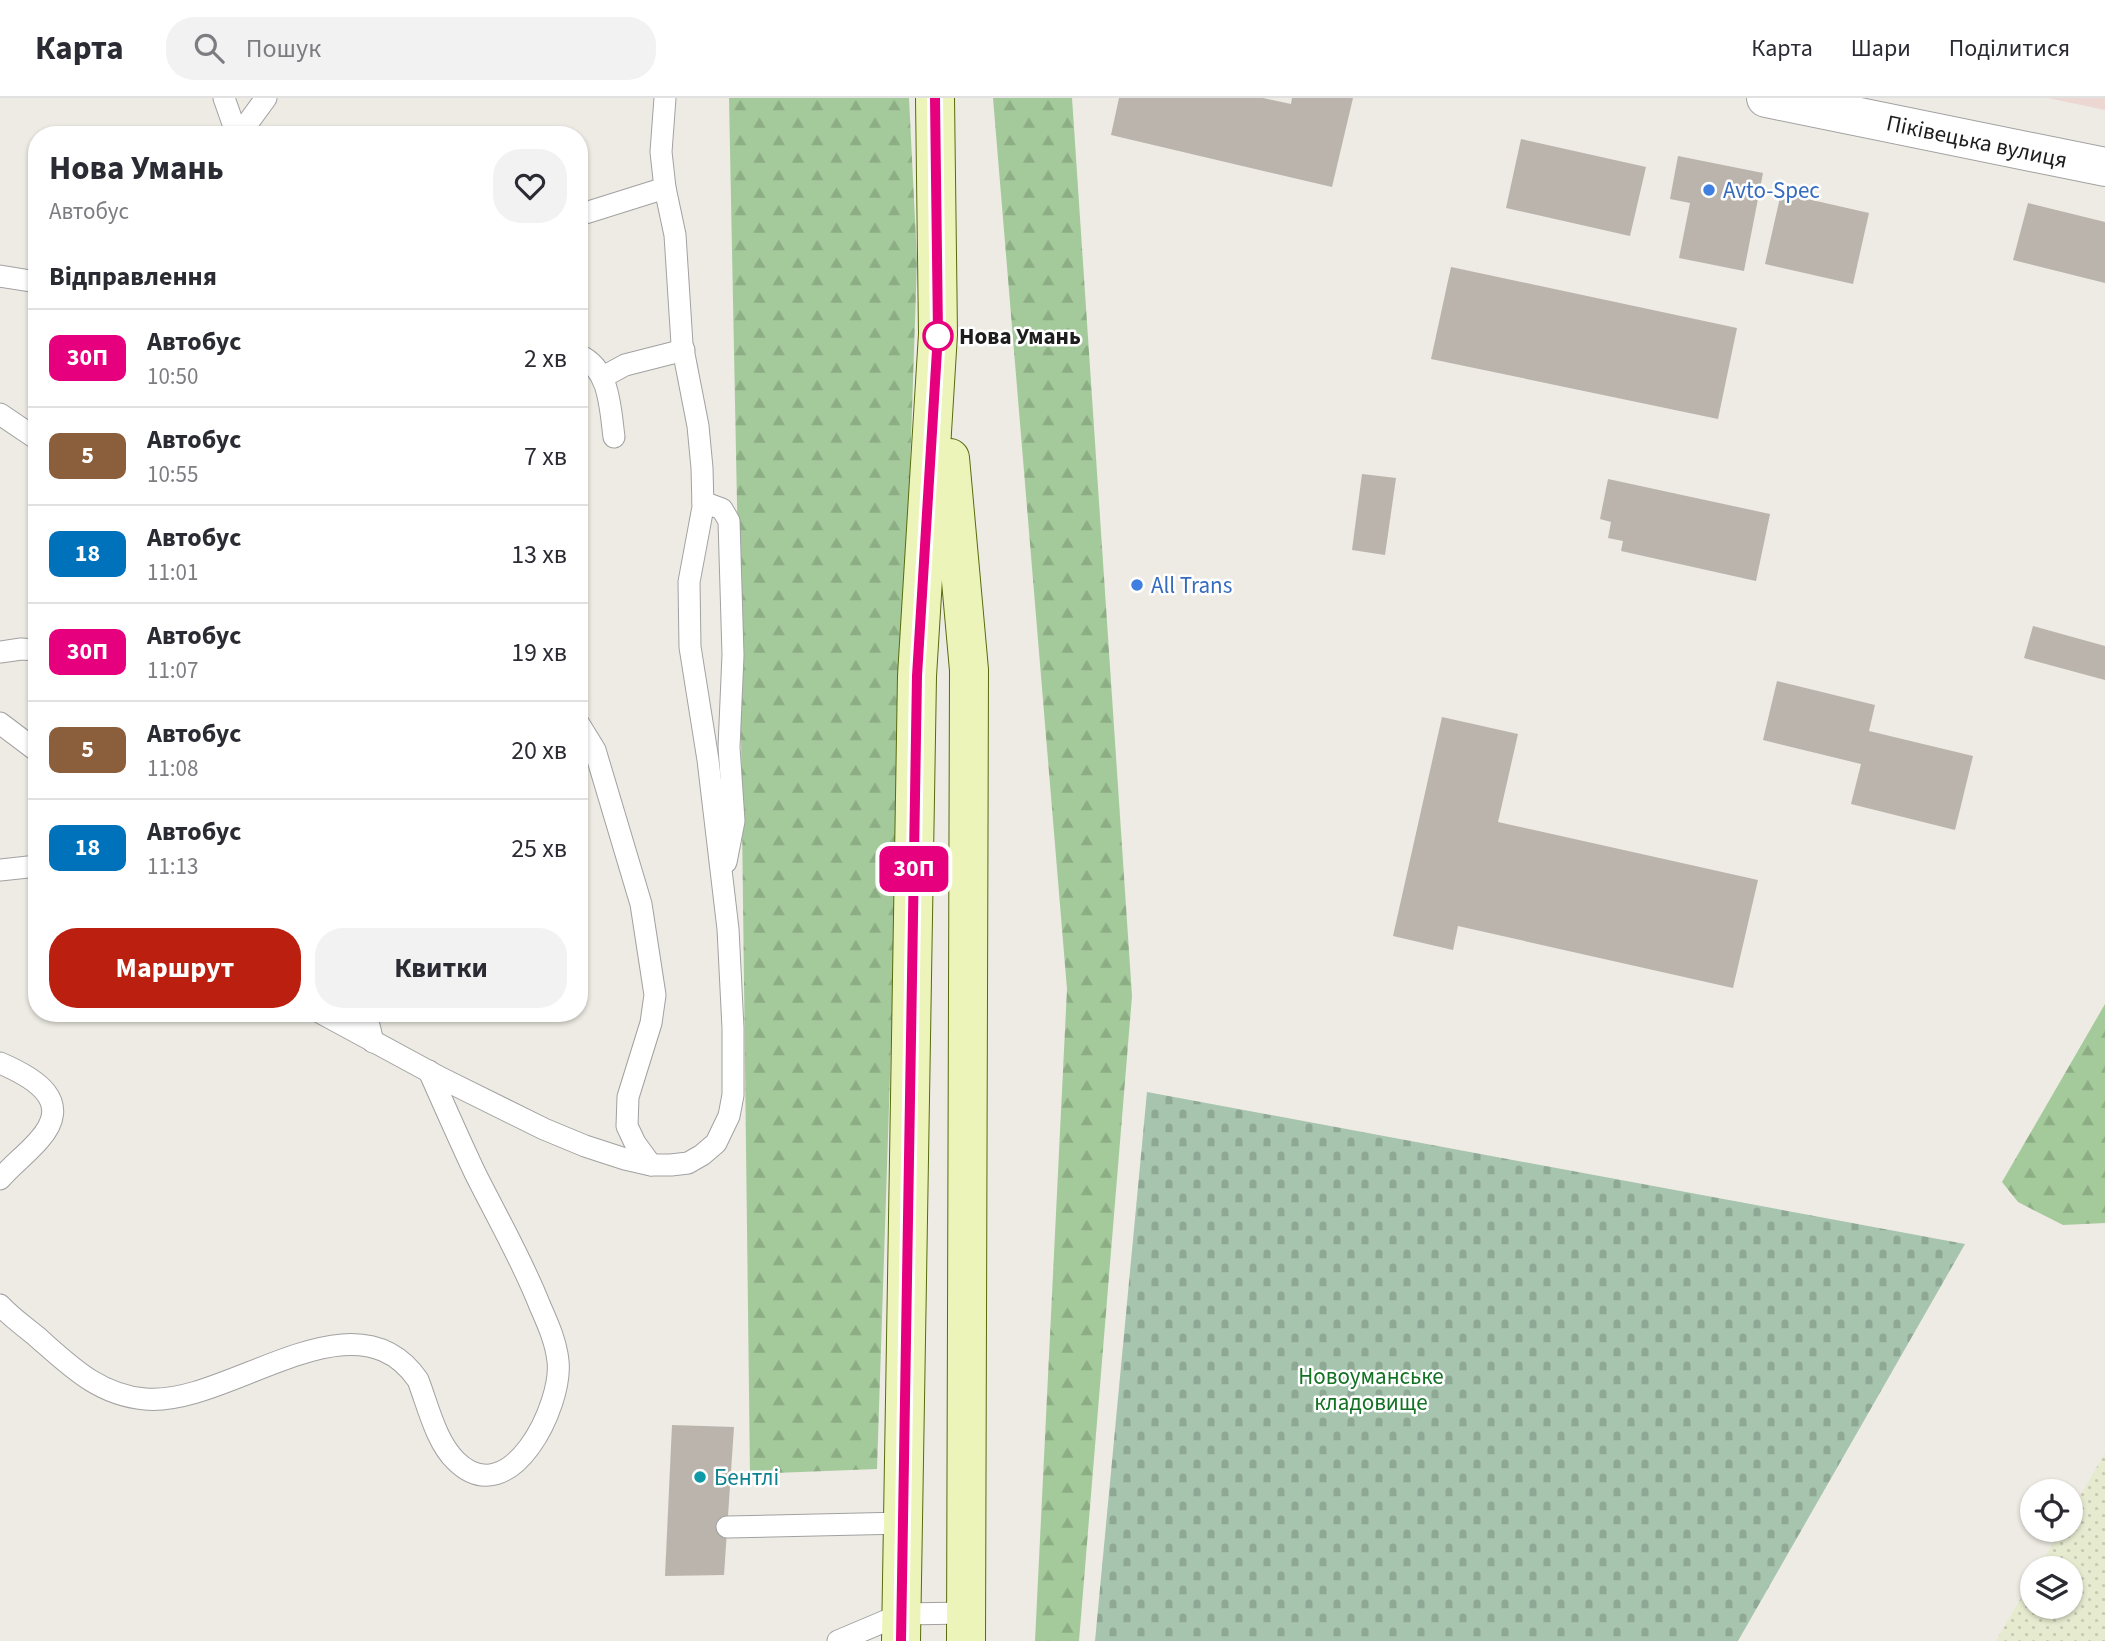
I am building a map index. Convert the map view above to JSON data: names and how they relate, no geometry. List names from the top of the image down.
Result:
{
  "streets": {
    "street": ["Піківецька вулиця"]
  },
  "parks": ["Новоуманське кладовище"],
  "places": [
    "Avto-Spec",
    "Нова Умань",
    "All Trans",
    "Бентлі"
  ],
  "lines": ["bus line 30П"],
  "page": {
    "header": "Карта",
    "search": "Пошук",
    "nav": ["Карта", "Шари", "Поділитися"],
    "on_map": "30П",
    "heading": [
      ["Нова Умань", "Автобус"],
      "Відправлення"
    ],
    "list": [
      {
        "mark": "30П",
        "name": "Автобус",
        "note": "10:50",
        "value": "2 хв"
      },
      {
        "mark": "5",
        "name": "Автобус",
        "note": "10:55",
        "value": "7 хв"
      },
      {
        "mark": "18",
        "name": "Автобус",
        "note": "11:01",
        "value": "13 хв"
      },
      {
        "mark": "30П",
        "name": "Автобус",
        "note": "11:07",
        "value": "19 хв"
      },
      {
        "mark": "5",
        "name": "Автобус",
        "note": "11:08",
        "value": "20 хв"
      },
      {
        "mark": "18",
        "name": "Автобус",
        "note": "11:13",
        "value": "25 хв"
      }
    ],
    "buttons": ["Маршрут", "Квитки"]
  }
}
